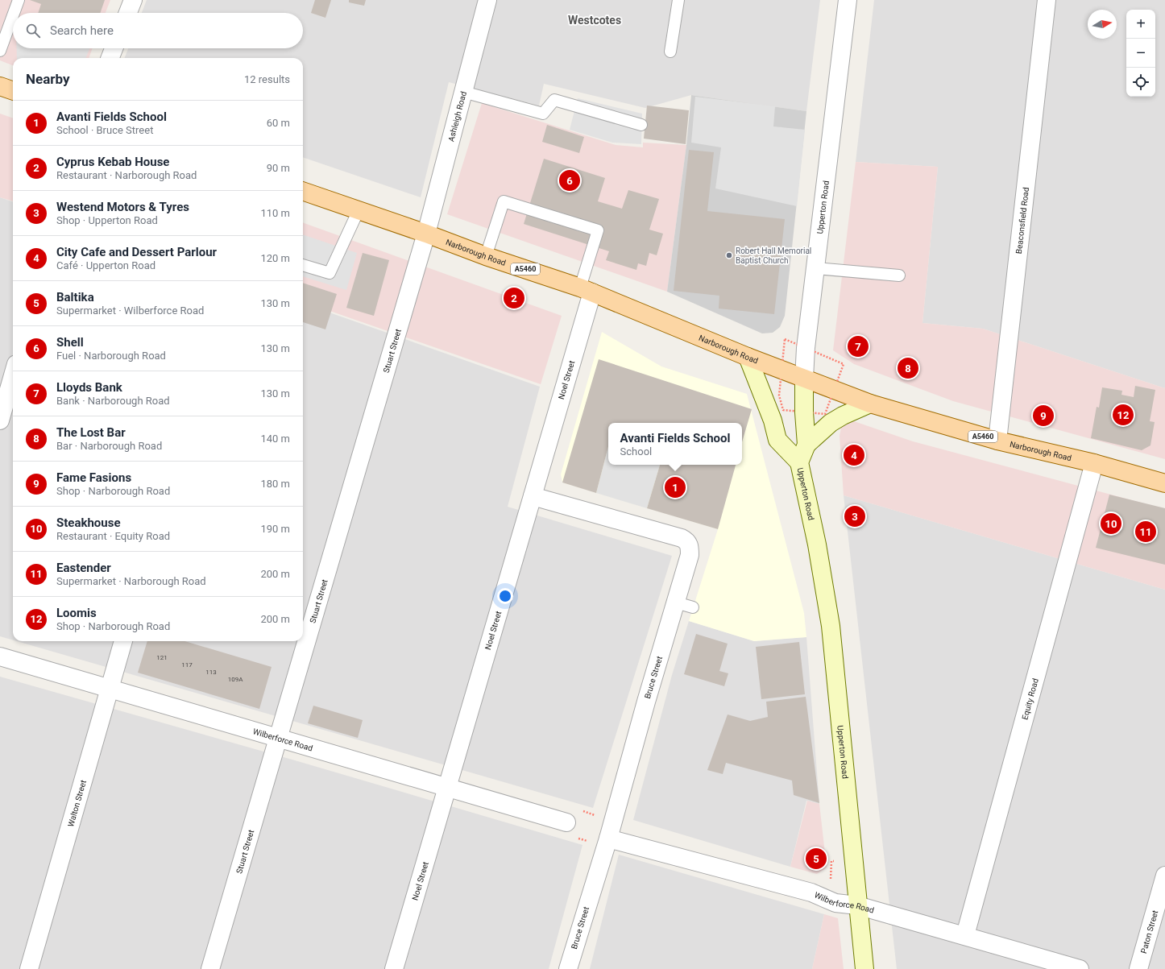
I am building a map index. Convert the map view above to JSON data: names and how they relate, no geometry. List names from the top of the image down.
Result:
{
  "streets": {
    "main road": ["Narborough Road", "A5460"],
    "street": [
      "Ashleigh Road",
      "Upperton Road",
      "Beaconsfield Road",
      "Stuart Street",
      "Noel Street",
      "Bruce Street",
      "Equity Road",
      "Wilberforce Road",
      "Walton Street",
      "Paton Street"
    ]
  },
  "crossings": [
    ["Ashleigh Road", "Narborough Road"],
    ["Ashleigh Road", "Stuart Street"],
    ["Upperton Road", "Narborough Road"],
    ["Upperton Road", "Wilberforce Road"],
    ["Beaconsfield Road", "Narborough Road"],
    ["Narborough Road", "Stuart Street"],
    ["Narborough Road", "Noel Street"],
    ["Narborough Road", "Equity Road"],
    ["Stuart Street", "Wilberforce Road"],
    ["Noel Street", "Bruce Street"],
    ["Noel Street", "Wilberforce Road"],
    ["Bruce Street", "Wilberforce Road"],
    ["Equity Road", "Wilberforce Road"],
    ["Wilberforce Road", "Walton Street"]
  ],
  "districts": ["Westcotes"],
  "places": ["Robert Hall Memorial Baptist Church"],
  "house_numbers": [
    "121",
    "117",
    "113",
    "109A"
  ],
  "north": "right",
  "page": {
    "map_buttons": ["+", "−"],
    "search": "Search here",
    "heading": ["Nearby", "12 results"],
    "list": [
      {
        "mark": "1",
        "name": "Avanti Fields School",
        "note": "School · Bruce Street",
        "value": "60 m"
      },
      {
        "mark": "2",
        "name": "Cyprus Kebab House",
        "note": "Restaurant · Narborough Road",
        "value": "90 m"
      },
      {
        "mark": "3",
        "name": "Westend Motors & Tyres",
        "note": "Shop · Upperton Road",
        "value": "110 m"
      },
      {
        "mark": "4",
        "name": "City Cafe and Dessert Parlour",
        "note": "Café · Upperton Road",
        "value": "120 m"
      },
      {
        "mark": "5",
        "name": "Baltika",
        "note": "Supermarket · Wilberforce Road",
        "value": "130 m"
      },
      {
        "mark": "6",
        "name": "Shell",
        "note": "Fuel · Narborough Road",
        "value": "130 m"
      },
      {
        "mark": "7",
        "name": "Lloyds Bank",
        "note": "Bank · Narborough Road",
        "value": "130 m"
      },
      {
        "mark": "8",
        "name": "The Lost Bar",
        "note": "Bar · Narborough Road",
        "value": "140 m"
      },
      {
        "mark": "9",
        "name": "Fame Fasions",
        "note": "Shop · Narborough Road",
        "value": "180 m"
      },
      {
        "mark": "10",
        "name": "Steakhouse",
        "note": "Restaurant · Equity Road",
        "value": "190 m"
      },
      {
        "mark": "11",
        "name": "Eastender",
        "note": "Supermarket · Narborough Road",
        "value": "200 m"
      },
      {
        "mark": "12",
        "name": "Loomis",
        "note": "Shop · Narborough Road",
        "value": "200 m"
      }
    ],
    "pins": [
      "6",
      "2",
      "7",
      "8",
      "12",
      "9",
      "4",
      "1",
      "3",
      "10",
      "11",
      "5"
    ],
    "popup": ["Avanti Fields School", "School"]
  }
}
